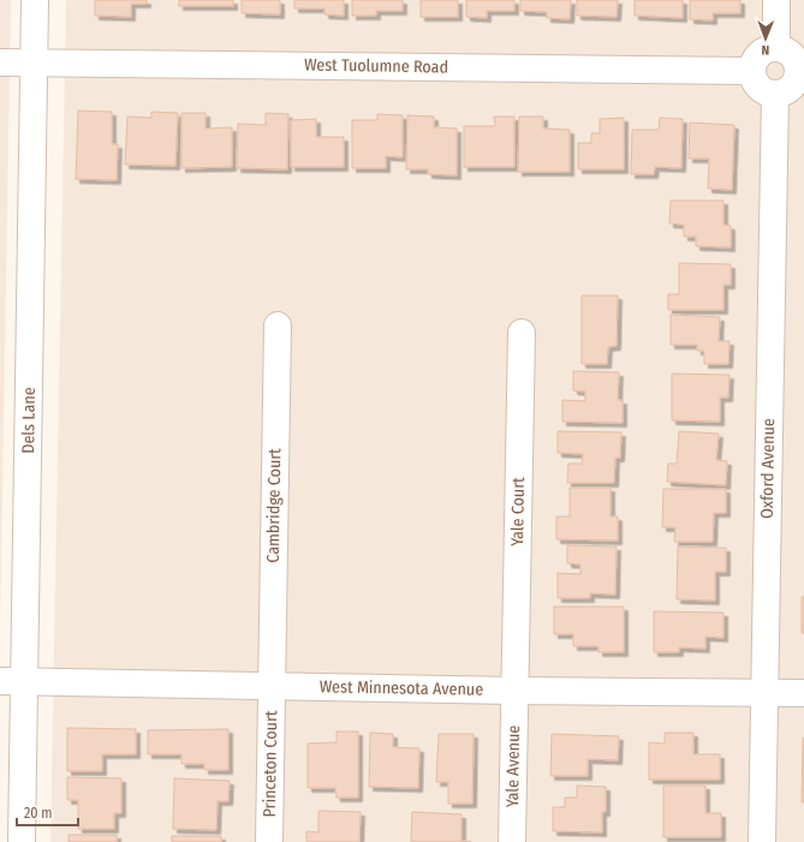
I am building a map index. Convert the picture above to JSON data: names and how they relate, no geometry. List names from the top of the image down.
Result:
{
  "streets": {
    "street": [
      "West Tuolumne Road",
      "Dels Lane",
      "Oxford Avenue",
      "Cambridge Court",
      "Yale Court",
      "West Minnesota Avenue",
      "Princeton Court",
      "Yale Avenue"
    ]
  },
  "crossings": [
    ["West Tuolumne Road", "Dels Lane"],
    ["West Tuolumne Road", "Oxford Avenue"],
    ["Dels Lane", "West Minnesota Avenue"],
    ["Oxford Avenue", "West Minnesota Avenue"],
    ["Cambridge Court", "West Minnesota Avenue"],
    ["Cambridge Court", "Princeton Court"],
    ["Yale Court", "West Minnesota Avenue"],
    ["Yale Court", "Yale Avenue"],
    ["West Minnesota Avenue", "Princeton Court"],
    ["West Minnesota Avenue", "Yale Avenue"]
  ],
  "scale_bar": "20 m",
  "north": "bottom"
}
